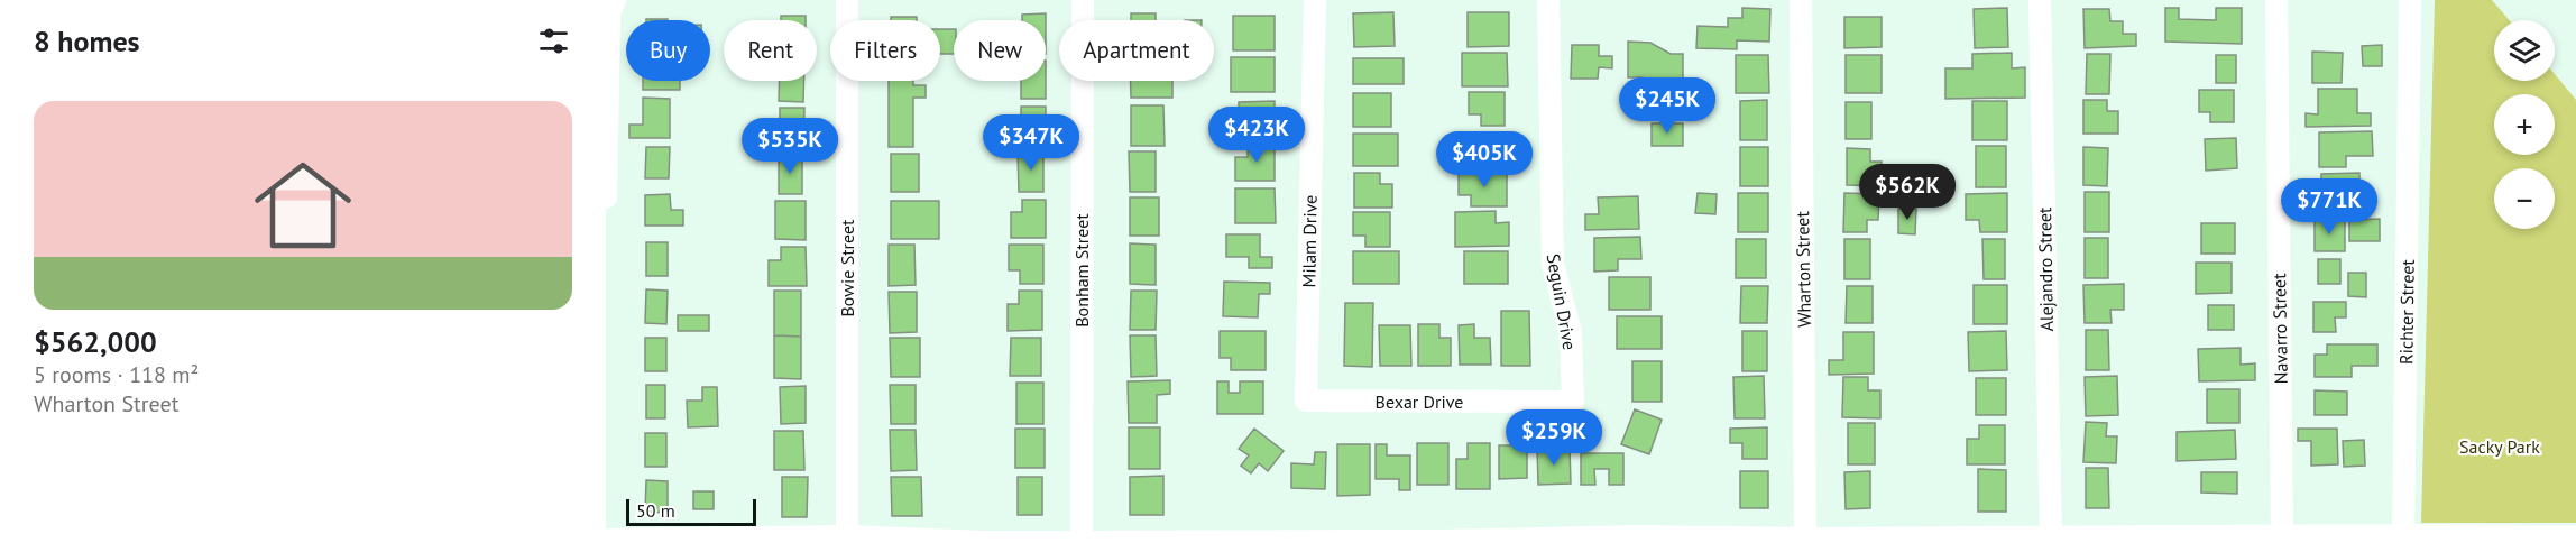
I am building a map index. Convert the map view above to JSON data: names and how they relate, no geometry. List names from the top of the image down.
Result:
{
  "streets": {
    "street": [
      "Milam Drive",
      "Bowie Street",
      "Wharton Street",
      "Alejandro Street",
      "Bonham Street",
      "Seguin Drive",
      "Richter Street",
      "Navarro Street",
      "Bexar Drive"
    ]
  },
  "crossings": [
    ["Milam Drive", "Bexar Drive"],
    ["Seguin Drive", "Bexar Drive"]
  ],
  "parks": ["Sacky Park"],
  "scale_bar": "50 m",
  "page": {
    "heading": "8 homes",
    "map_buttons": ["+", "−"],
    "chip": [
      "Buy",
      "Rent",
      "Filters",
      "New",
      "Apartment"
    ],
    "price": [
      "$245K",
      "$423K",
      "$347K",
      "$535K",
      "$405K",
      "$562K",
      "$771K",
      "$259K"
    ],
    "list": [
      {
        "name": "$562,000",
        "note": "5 rooms · 118 m² · Wharton Street"
      }
    ],
    "scale": "50 m"
  }
}
